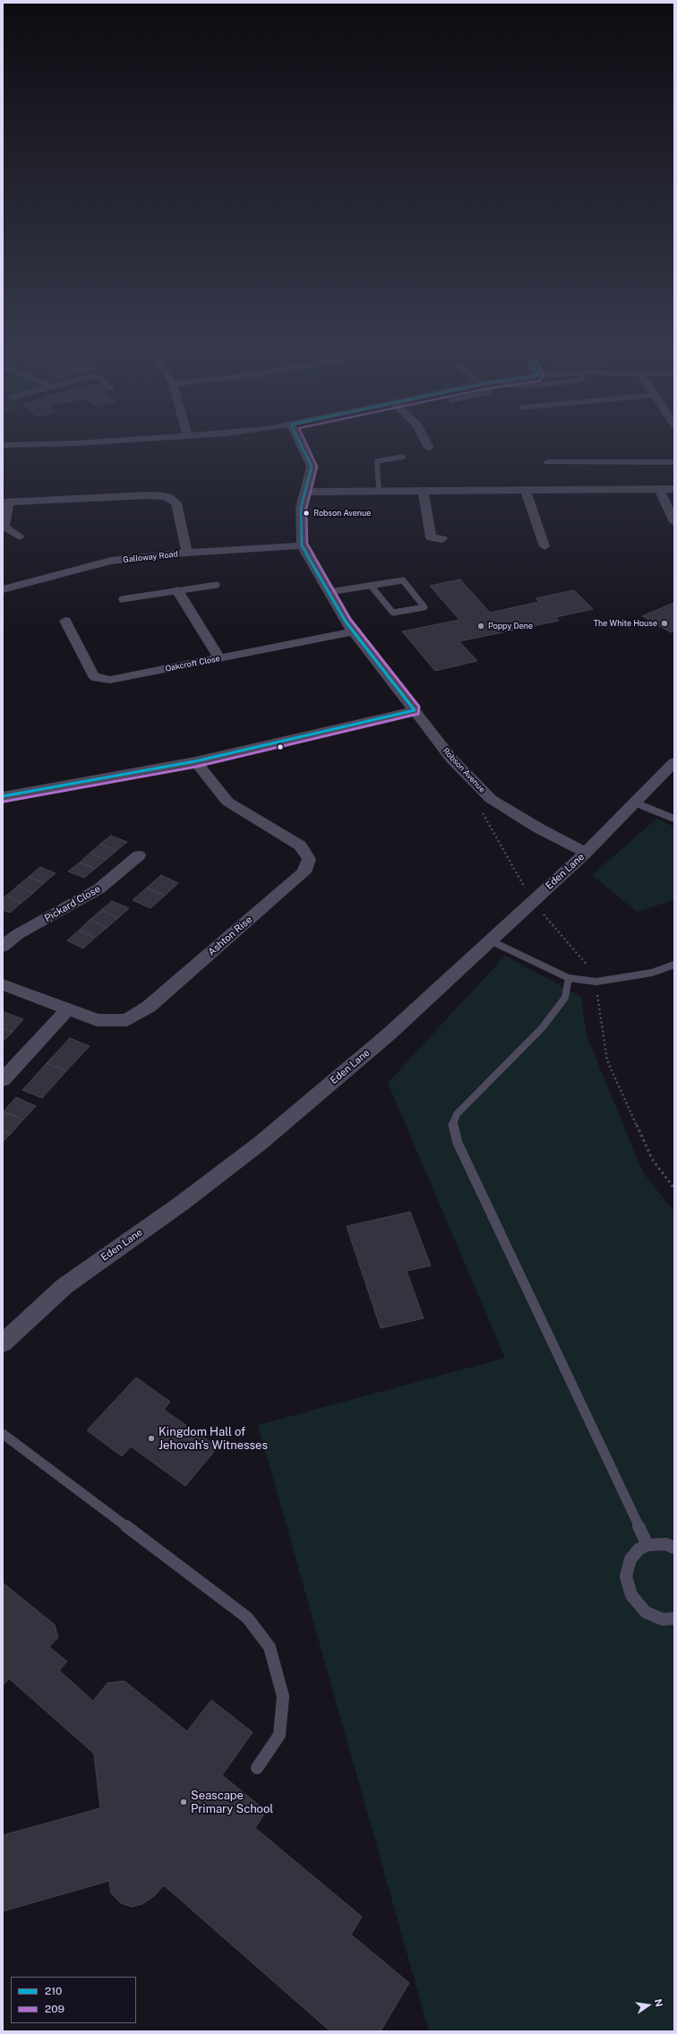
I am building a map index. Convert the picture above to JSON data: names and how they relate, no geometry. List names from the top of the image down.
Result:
{
  "streets": {
    "street": [
      "Galloway Road",
      "Oakcroft Close",
      "Robson Avenue",
      "Eden Lane",
      "Pickard Close",
      "Ashton Rise"
    ]
  },
  "crossings": [
    ["Galloway Road", "Robson Avenue"],
    ["Oakcroft Close", "Robson Avenue"],
    ["Robson Avenue", "Eden Lane"]
  ],
  "places": [
    "Robson Avenue",
    "The White House",
    "Poppy Dene",
    "Kingdom Hall of Jehovah's Witnesses",
    "Seascape Primary School"
  ],
  "lines": ["transit line 210", "transit line 209"],
  "legend": ["210", "209"],
  "north": "right"
}
